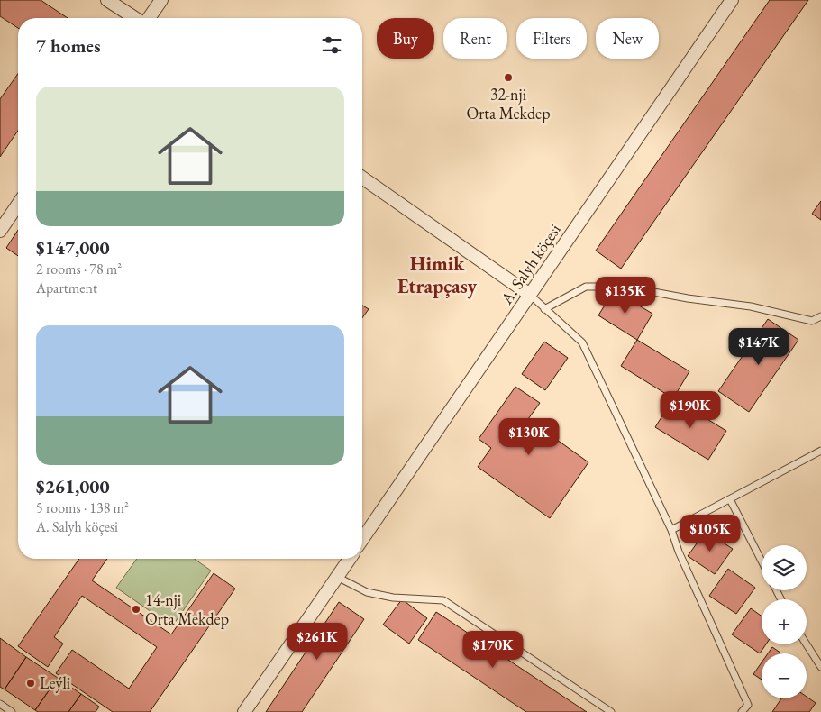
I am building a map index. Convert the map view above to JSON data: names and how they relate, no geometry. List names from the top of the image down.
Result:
{
  "streets": {
    "street": ["A. Salyh köçesi"]
  },
  "districts": ["Himik Etrapçasy"],
  "places": ["32-nji Orta Mekdep", "14-nji Orta Mekdep", "Leýli"],
  "page": {
    "chip": [
      "Buy",
      "Rent",
      "Filters",
      "New"
    ],
    "heading": "7 homes",
    "list": [
      {
        "name": "$147,000",
        "note": "2 rooms · 78 m² · Apartment"
      },
      {
        "name": "$261,000",
        "note": "5 rooms · 138 m² · A. Salyh köçesi"
      }
    ],
    "price": [
      "$135K",
      "$147K",
      "$190K",
      "$130K",
      "$105K",
      "$261K",
      "$170K"
    ],
    "map_buttons": ["+", "−"]
  }
}
